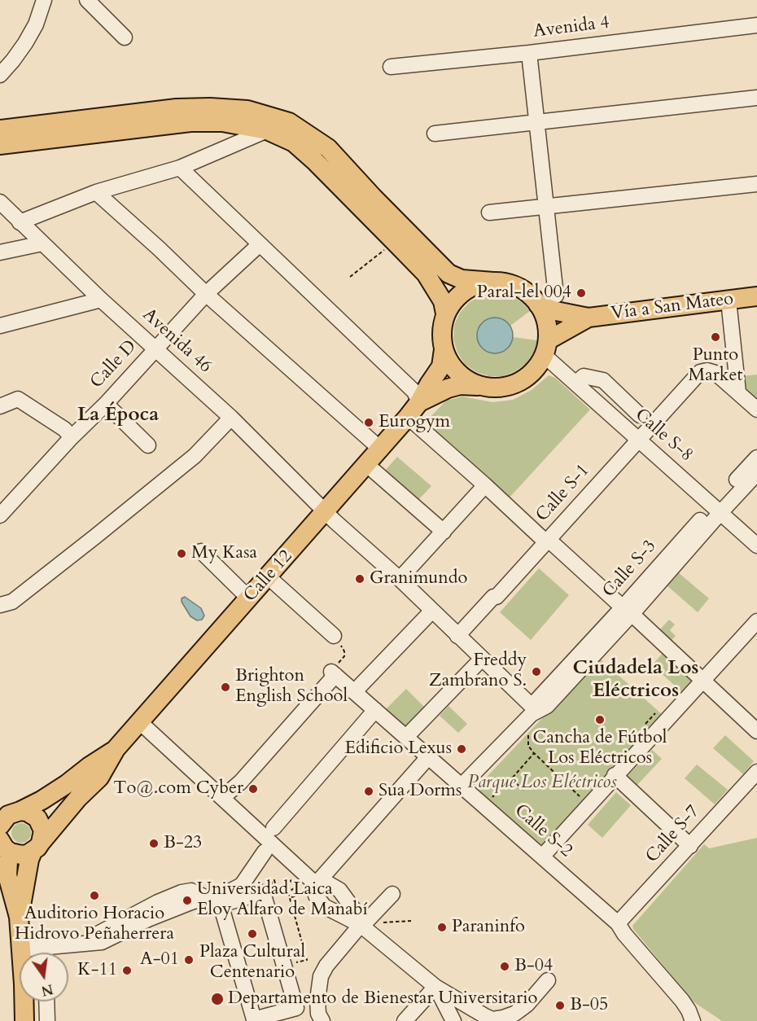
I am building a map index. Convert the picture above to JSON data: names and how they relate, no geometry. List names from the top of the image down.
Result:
{
  "streets": {
    "main road": ["Vía a San Mateo", "Calle 12"],
    "street": [
      "Avenida 4",
      "Avenida 46",
      "Calle D",
      "Calle S-8",
      "Calle S-1",
      "Calle S-3",
      "Calle S-2",
      "Calle S-7"
    ]
  },
  "crossings": [
    ["Avenida 46", "Calle D"],
    ["Avenida 46", "Calle S-1"],
    ["Avenida 46", "Calle S-3"],
    ["Avenida 46", "Calle 12"],
    ["Calle S-8", "Calle S-1"],
    ["Calle S-8", "Calle S-3"],
    ["Calle S-8", "Calle 12"],
    ["Calle S-3", "Calle S-2"],
    ["Calle S-2", "Calle S-7"]
  ],
  "districts": ["La Época", "Ciudadela Los Eléctricos"],
  "parks": ["Parque Los Eléctricos"],
  "places": [
    "Paral-lel 004",
    "Punto Market",
    "Eurogym",
    "My Kasa",
    "Granimundo",
    "Freddy Zambrano S.",
    "Brighton English School",
    "Cancha de Fútbol Los Eléctricos",
    "Edificio Lexus",
    "To@.com Cyber",
    "Sua Dorms",
    "B-23",
    "Auditorio Horacio Hidrovo Peñaherrera",
    "Universidad Laica Eloy Alfaro de Manabí",
    "Paraninfo",
    "Plaza Cultural Centenario",
    "A-01",
    "B-04",
    "K-11",
    "Departamento de Bienestar Universitario",
    "B-05"
  ],
  "north": "bottom"
}
